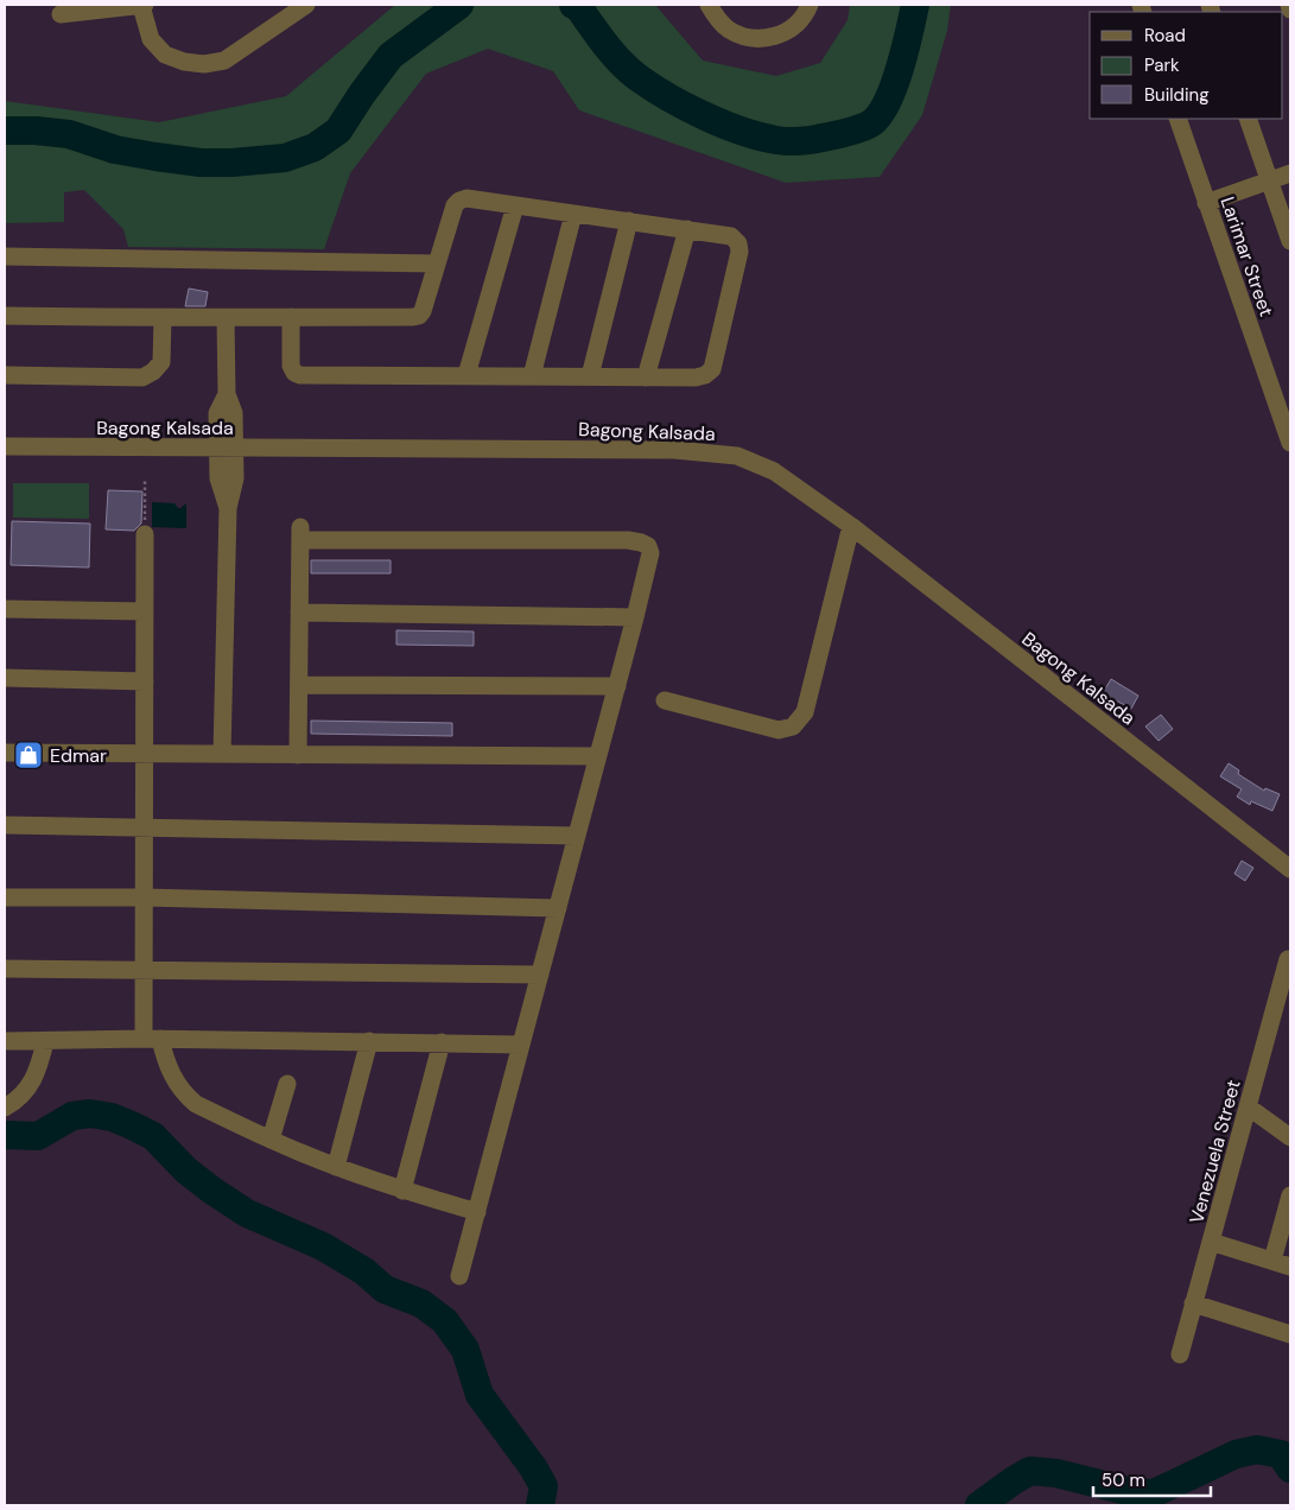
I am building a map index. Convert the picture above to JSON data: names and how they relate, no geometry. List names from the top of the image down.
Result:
{
  "streets": {
    "street": ["Larimar Street", "Bagong Kalsada", "Venezuela Street"]
  },
  "places": {
    "shop": ["Edmar"]
  },
  "legend": ["Road", "Park", "Building"],
  "scale_bar": "50 m"
}
